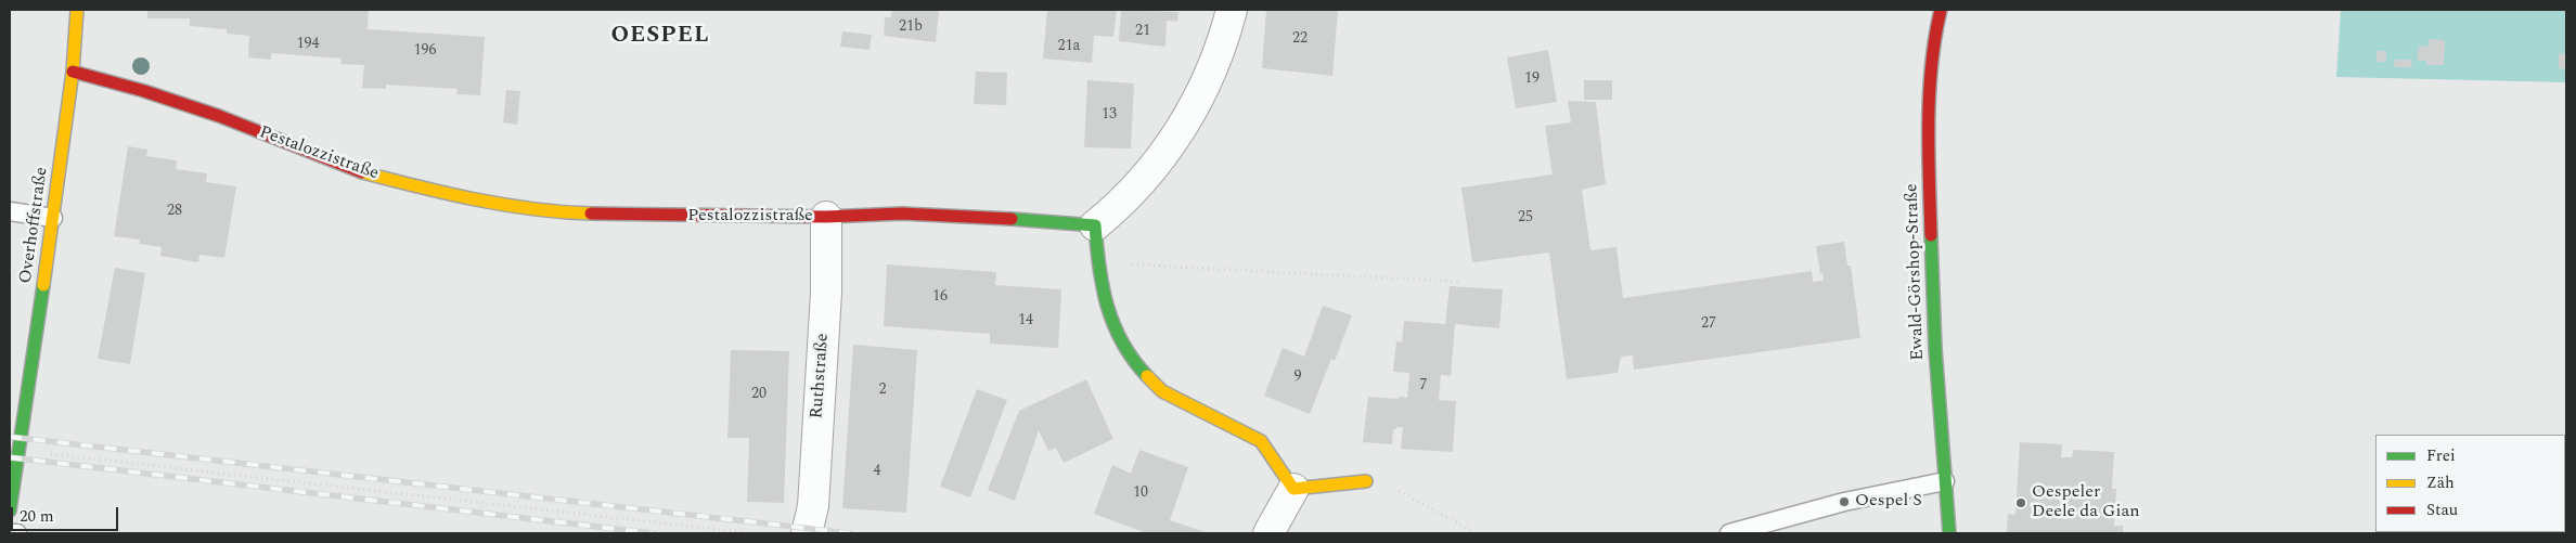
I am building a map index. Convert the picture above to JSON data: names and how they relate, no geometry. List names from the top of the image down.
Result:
{
  "streets": {
    "street": [
      "Pestalozzistraße",
      "Overhoffstraße",
      "Ewald-Görshop-Straße",
      "Ruthstraße"
    ]
  },
  "crossings": [
    ["Pestalozzistraße", "Overhoffstraße"],
    ["Pestalozzistraße", "Ruthstraße"]
  ],
  "districts": ["OESPEL"],
  "places": ["Oespel S", "Oespeler Deele da Gian"],
  "house_numbers": [
    "21b",
    "21",
    "22",
    "194",
    "21a",
    "196",
    "19",
    "13",
    "28",
    "25",
    "16",
    "14",
    "27",
    "9",
    "7",
    "2",
    "20",
    "4",
    "10"
  ],
  "legend": ["Frei", "Zäh", "Stau"],
  "scale_bar": "20 m"
}
